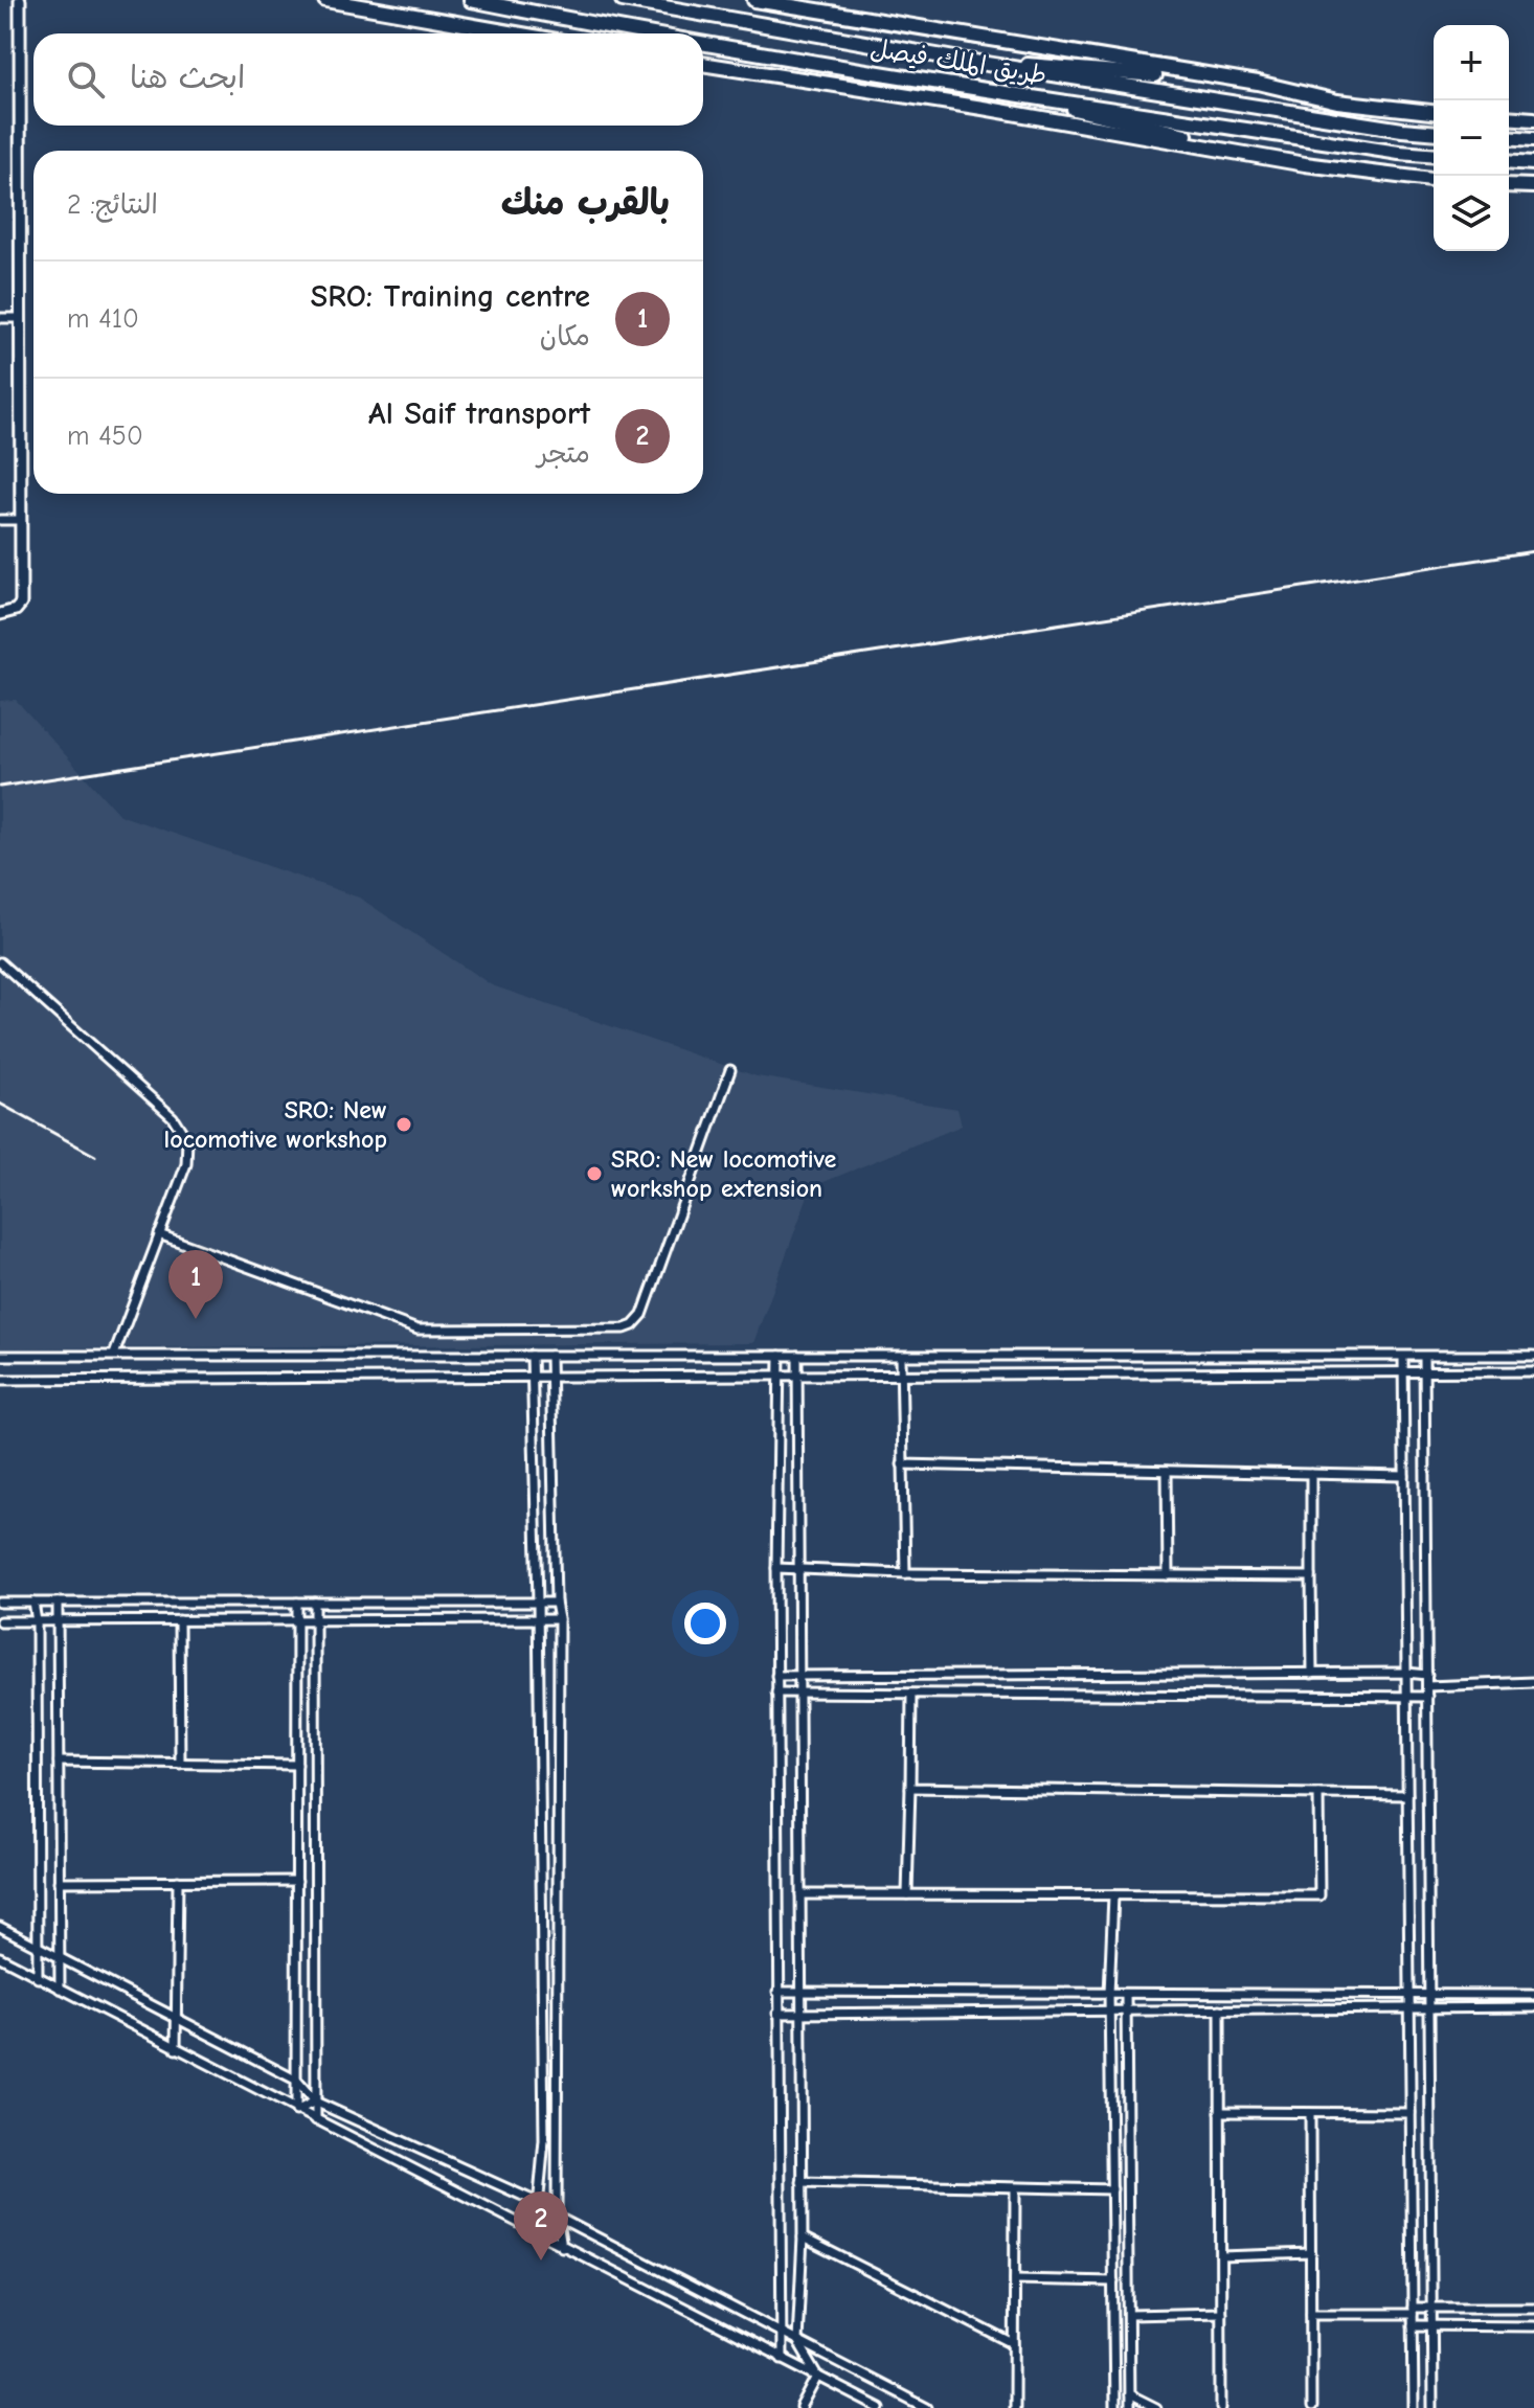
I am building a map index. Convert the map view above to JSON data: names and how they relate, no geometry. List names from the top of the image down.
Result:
{
  "streets": {
    "main road": ["طريق الملك فيصل"]
  },
  "places": ["SRO: New locomotive workshop", "SRO: New locomotive workshop extension"],
  "page": {
    "map_buttons": ["+", "−"],
    "search": "ابحث هنا",
    "heading": ["بالقرب منك", "النتائج: 2"],
    "list": [
      {
        "mark": "1",
        "name": "SRO: Training centre",
        "note": "مكان",
        "value": "410 m"
      },
      {
        "mark": "2",
        "name": "Al Saif transport",
        "note": "متجر",
        "value": "450 m"
      }
    ],
    "pins": ["1", "2"]
  }
}
